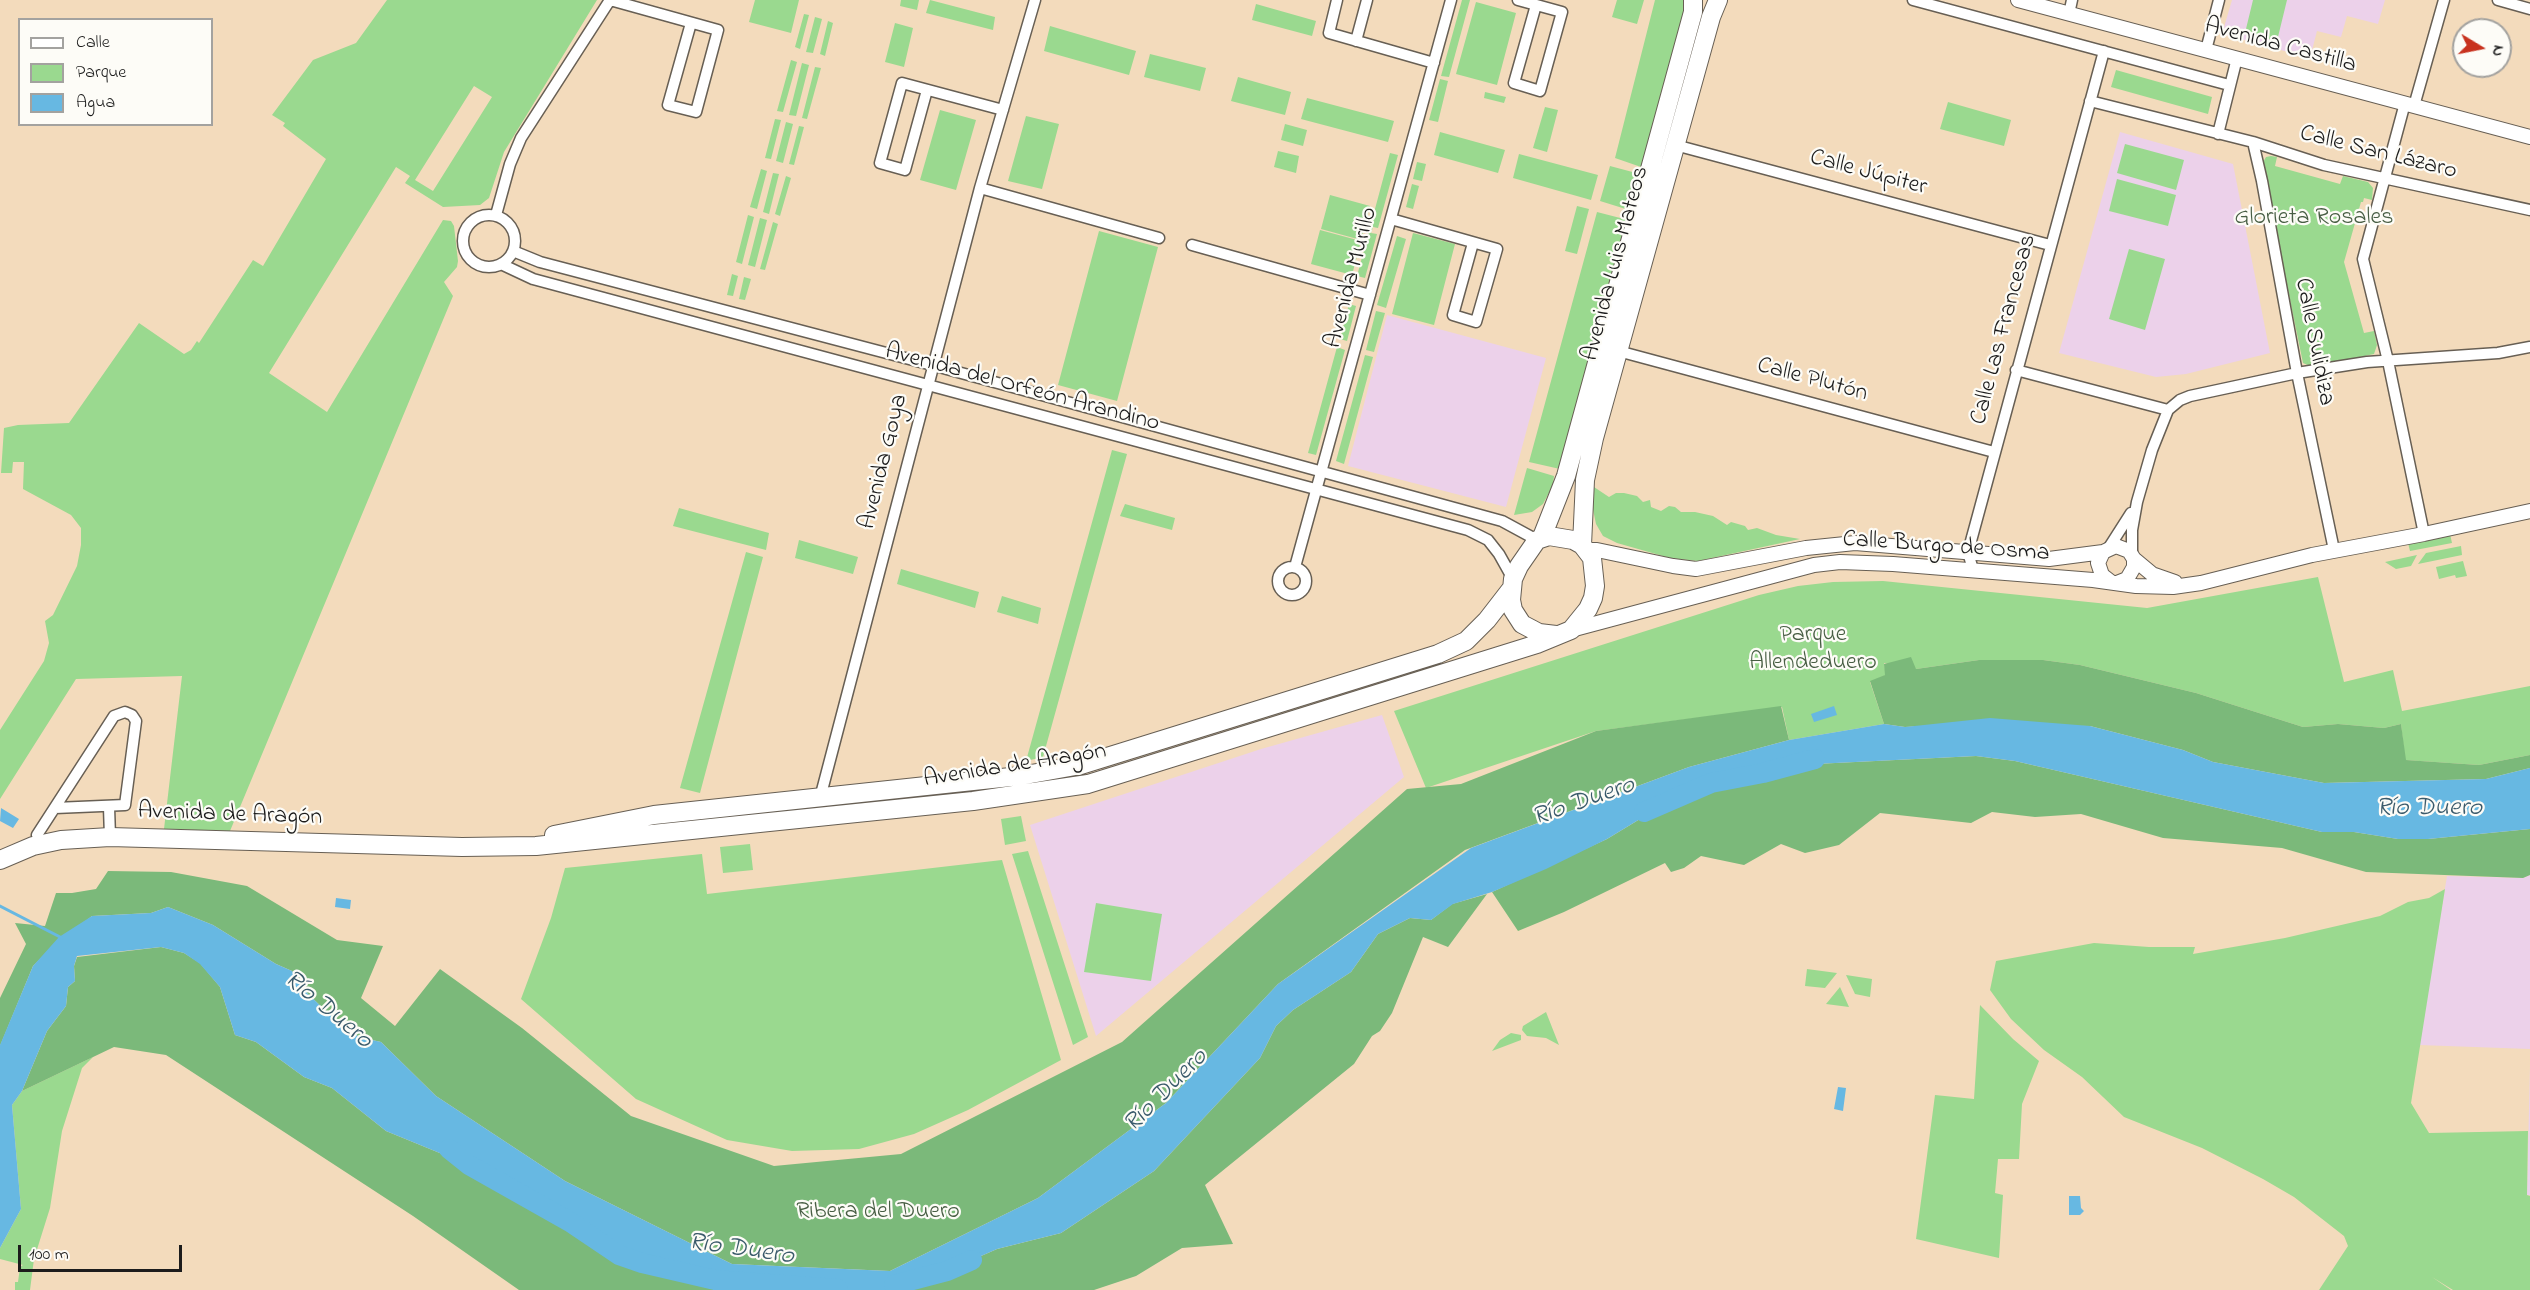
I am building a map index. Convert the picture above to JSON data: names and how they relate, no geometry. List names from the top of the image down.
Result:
{
  "streets": {
    "highway": ["Avenida Luis Mateos", "Avenida de Aragón"],
    "street": [
      "Avenida Castilla",
      "Calle San Lázaro",
      "Calle Júpiter",
      "Avenida Murillo",
      "Calle Las Francesas",
      "Calle Sulidiza",
      "Calle Plutón",
      "Avenida del Orfeón Arandino",
      "Avenida Goya",
      "Calle Burgo de Osma"
    ]
  },
  "crossings": [
    ["Calle San Lázaro", "Calle Las Francesas"],
    ["Calle San Lázaro", "Calle Sulidiza"],
    ["Calle Júpiter", "Avenida Luis Mateos"],
    ["Calle Júpiter", "Calle Las Francesas"],
    ["Avenida Luis Mateos", "Calle Plutón"],
    ["Avenida Luis Mateos", "Avenida del Orfeón Arandino"],
    ["Avenida Luis Mateos", "Calle Burgo de Osma"],
    ["Avenida Luis Mateos", "Avenida de Aragón"],
    ["Avenida Murillo", "Avenida del Orfeón Arandino"],
    ["Calle Las Francesas", "Calle Plutón"],
    ["Calle Las Francesas", "Calle Burgo de Osma"],
    ["Calle Sulidiza", "Calle Burgo de Osma"],
    ["Avenida del Orfeón Arandino", "Avenida Goya"],
    ["Avenida del Orfeón Arandino", "Calle Burgo de Osma"],
    ["Avenida del Orfeón Arandino", "Avenida de Aragón"],
    ["Avenida Goya", "Avenida de Aragón"],
    ["Calle Burgo de Osma", "Avenida de Aragón"]
  ],
  "water": ["Río Duero"],
  "parks": ["Glorieta Rosales", "Parque Allendeduero", "Ribera del Duero"],
  "legend": ["Calle", "Parque", "Agua"],
  "scale_bar": "100 m",
  "north": "right"
}
